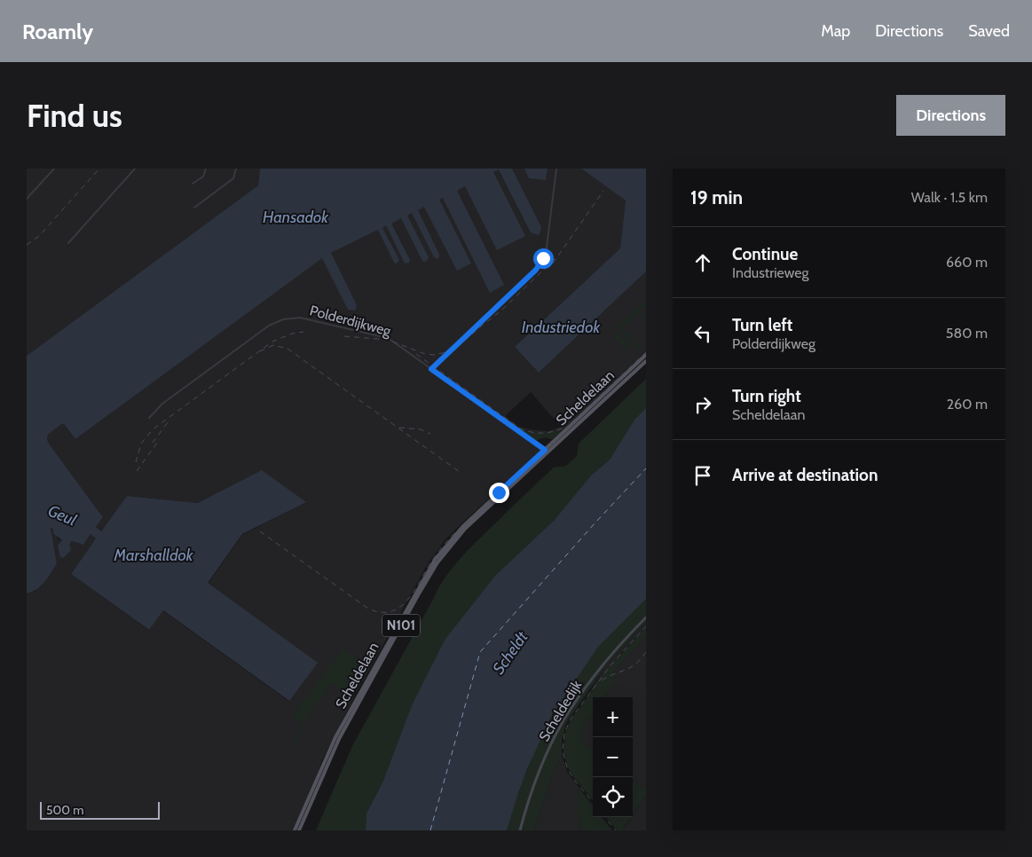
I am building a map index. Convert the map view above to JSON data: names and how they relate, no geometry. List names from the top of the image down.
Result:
{
  "streets": {
    "main road": ["Scheldelaan", "N101"],
    "street": ["Polderdijkweg", "Scheldedijk"]
  },
  "crossings": [
    ["Polderdijkweg", "Scheldelaan"]
  ],
  "water": [
    "Hansadok",
    "Industriedok",
    "Geul",
    "Marshalldok",
    "Scheldt"
  ],
  "scale_bar": "500 m",
  "page": {
    "header": "Roamly",
    "nav": ["Map", "Directions", "Saved"],
    "buttons": "Directions",
    "title": "Find us",
    "heading": ["19 min", "Walk · 1.5 km"],
    "list": [
      ["Continue", "Industrieweg", "660 m"],
      ["Turn left", "Polderdijkweg", "580 m"],
      ["Turn right", "Scheldelaan", "260 m"],
      "Arrive at destination"
    ],
    "map_buttons": ["+", "−"],
    "scale": "500 m"
  }
}
